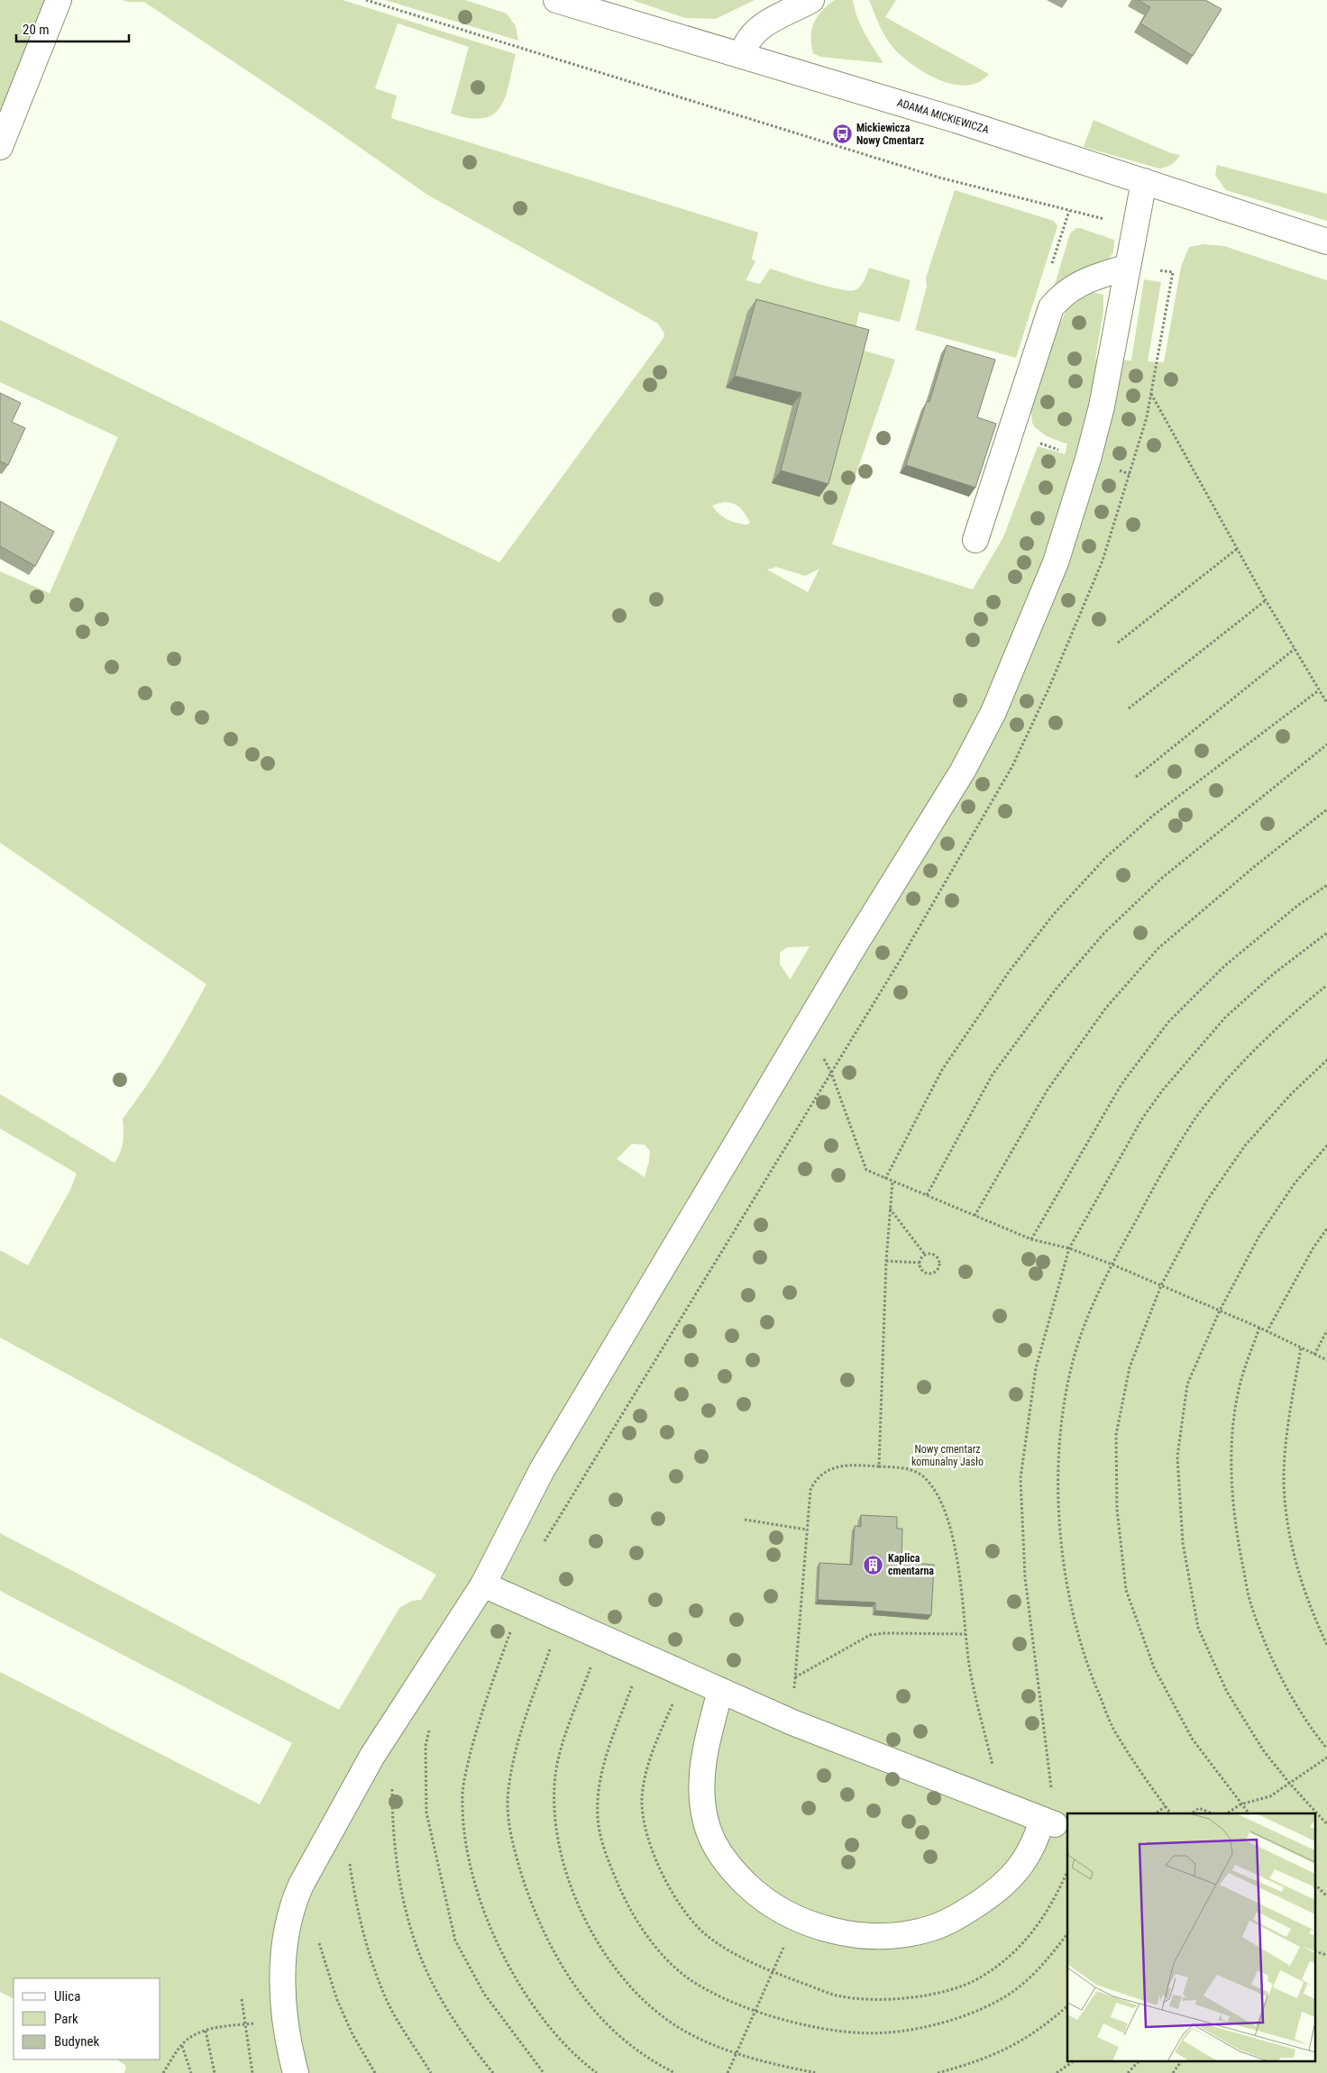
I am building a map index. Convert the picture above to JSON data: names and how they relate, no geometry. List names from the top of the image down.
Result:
{
  "streets": {
    "street": ["ADAMA MICKIEWICZA"]
  },
  "parks": ["Nowy cmentarz komunalny Jasło"],
  "places": {
    "bus stop": ["Mickiewicza Nowy Cmentarz"],
    "building": ["Kaplica cmentarna"]
  },
  "legend": ["Ulica", "Park", "Budynek"],
  "scale_bar": "20 m"
}
